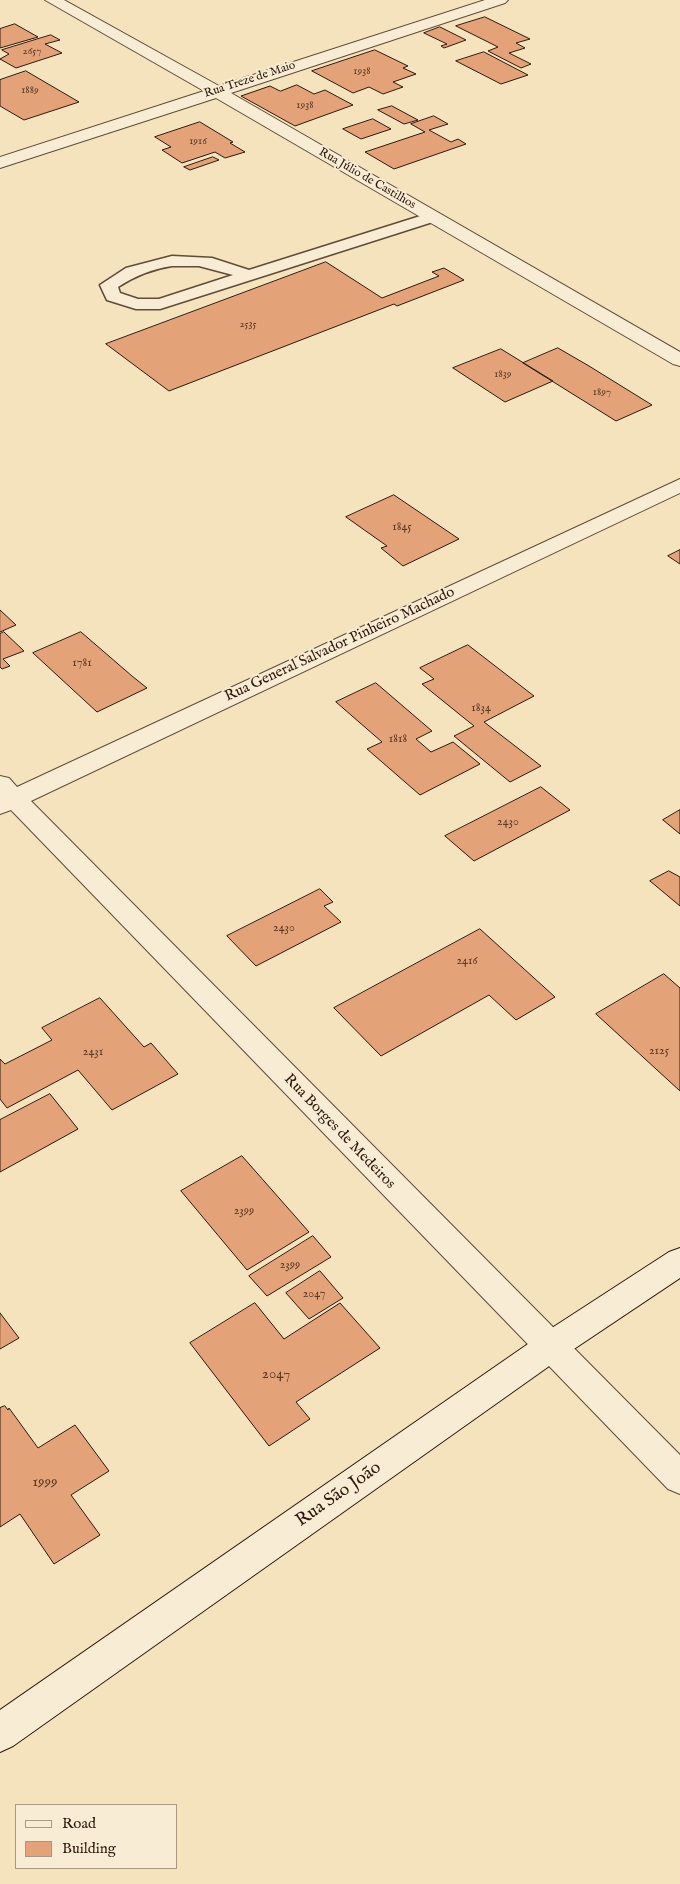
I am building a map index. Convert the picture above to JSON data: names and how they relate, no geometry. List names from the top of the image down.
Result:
{
  "streets": {
    "street": [
      "Rua Treze de Maio",
      "Rua Júlio de Castilhos",
      "Rua General Salvador Pinheiro Machado",
      "Rua Borges de Medeiros",
      "Rua São João"
    ]
  },
  "crossings": [
    ["Rua Treze de Maio", "Rua Júlio de Castilhos"],
    ["Rua General Salvador Pinheiro Machado", "Rua Borges de Medeiros"],
    ["Rua Borges de Medeiros", "Rua São João"]
  ],
  "house_numbers": [
    "2657",
    "1938",
    "1889",
    "1938",
    "1916",
    "2535",
    "1839",
    "1897",
    "1845",
    "1781",
    "1834",
    "1818",
    "2430",
    "2430",
    "2416",
    "2125",
    "2431",
    "2399",
    "2399",
    "2047",
    "2047",
    "1999"
  ],
  "legend": ["Road", "Building"]
}
